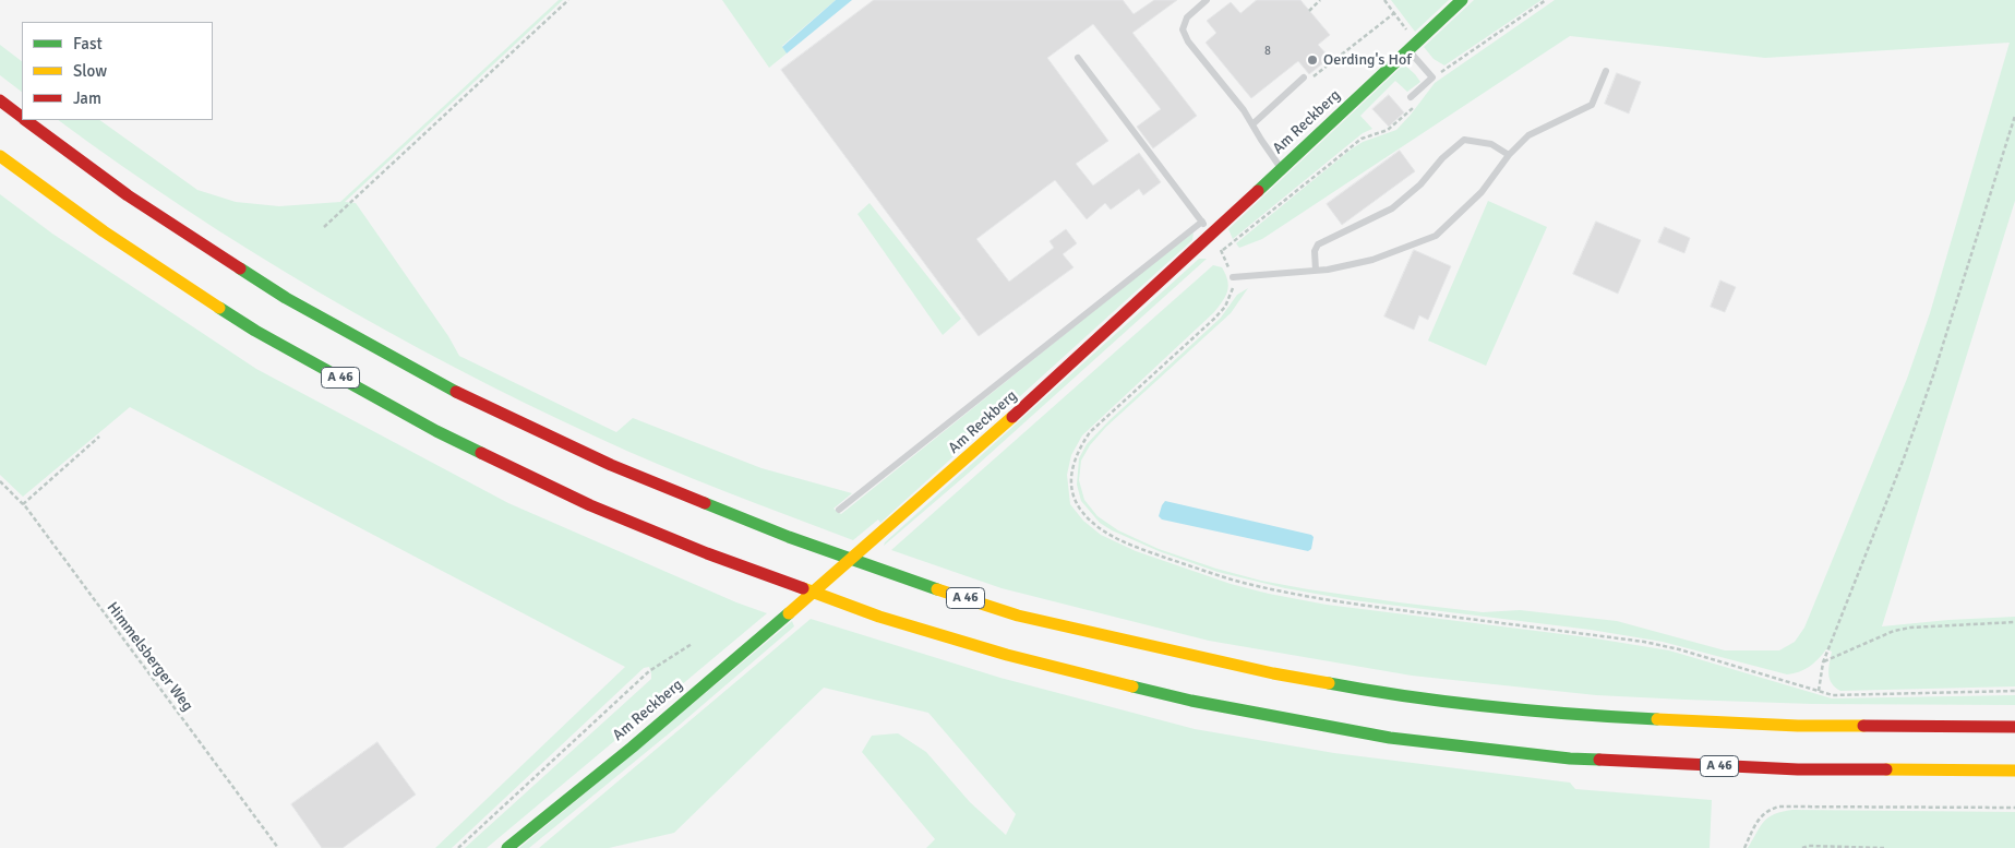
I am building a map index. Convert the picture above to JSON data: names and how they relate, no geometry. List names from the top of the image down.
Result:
{
  "streets": {
    "main road": ["Am Reckberg", "A 46"],
    "path": ["Himmelsberger Weg"]
  },
  "places": ["Oerding's Hof"],
  "house_numbers": ["8"],
  "legend": ["Fast", "Slow", "Jam"]
}
